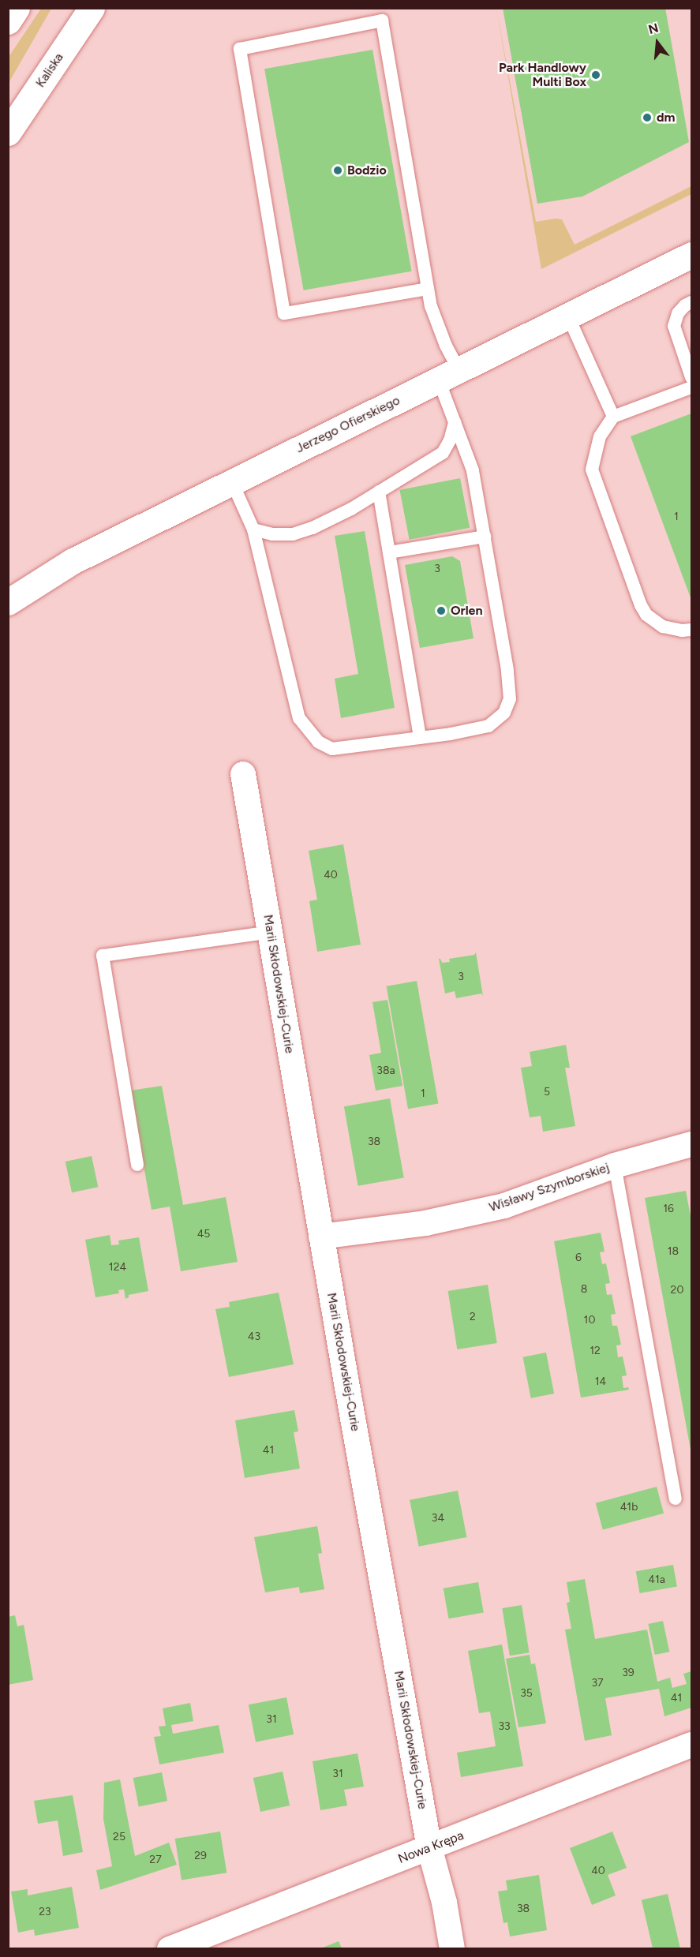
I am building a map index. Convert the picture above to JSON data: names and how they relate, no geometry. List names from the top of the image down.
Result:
{
  "streets": {
    "street": [
      "Kaliska",
      "Jerzego Ofierskiego",
      "Marii Skłodowskiej-Curie",
      "Wisławy Szymborskiej",
      "Nowa Krępa"
    ]
  },
  "crossings": [
    ["Marii Skłodowskiej-Curie", "Wisławy Szymborskiej"],
    ["Marii Skłodowskiej-Curie", "Nowa Krępa"]
  ],
  "places": [
    "Park Handlowy Multi Box",
    "dm",
    "Bodzio",
    "Orlen"
  ],
  "house_numbers": [
    "1",
    "3",
    "40",
    "3",
    "38a",
    "5",
    "1",
    "38",
    "16",
    "45",
    "18",
    "6",
    "124",
    "8",
    "20",
    "2",
    "10",
    "43",
    "12",
    "14",
    "41",
    "41b",
    "34",
    "41a",
    "39",
    "37",
    "35",
    "41",
    "31",
    "33",
    "31",
    "25",
    "29",
    "27",
    "40",
    "38",
    "23"
  ],
  "north": "top"
}
